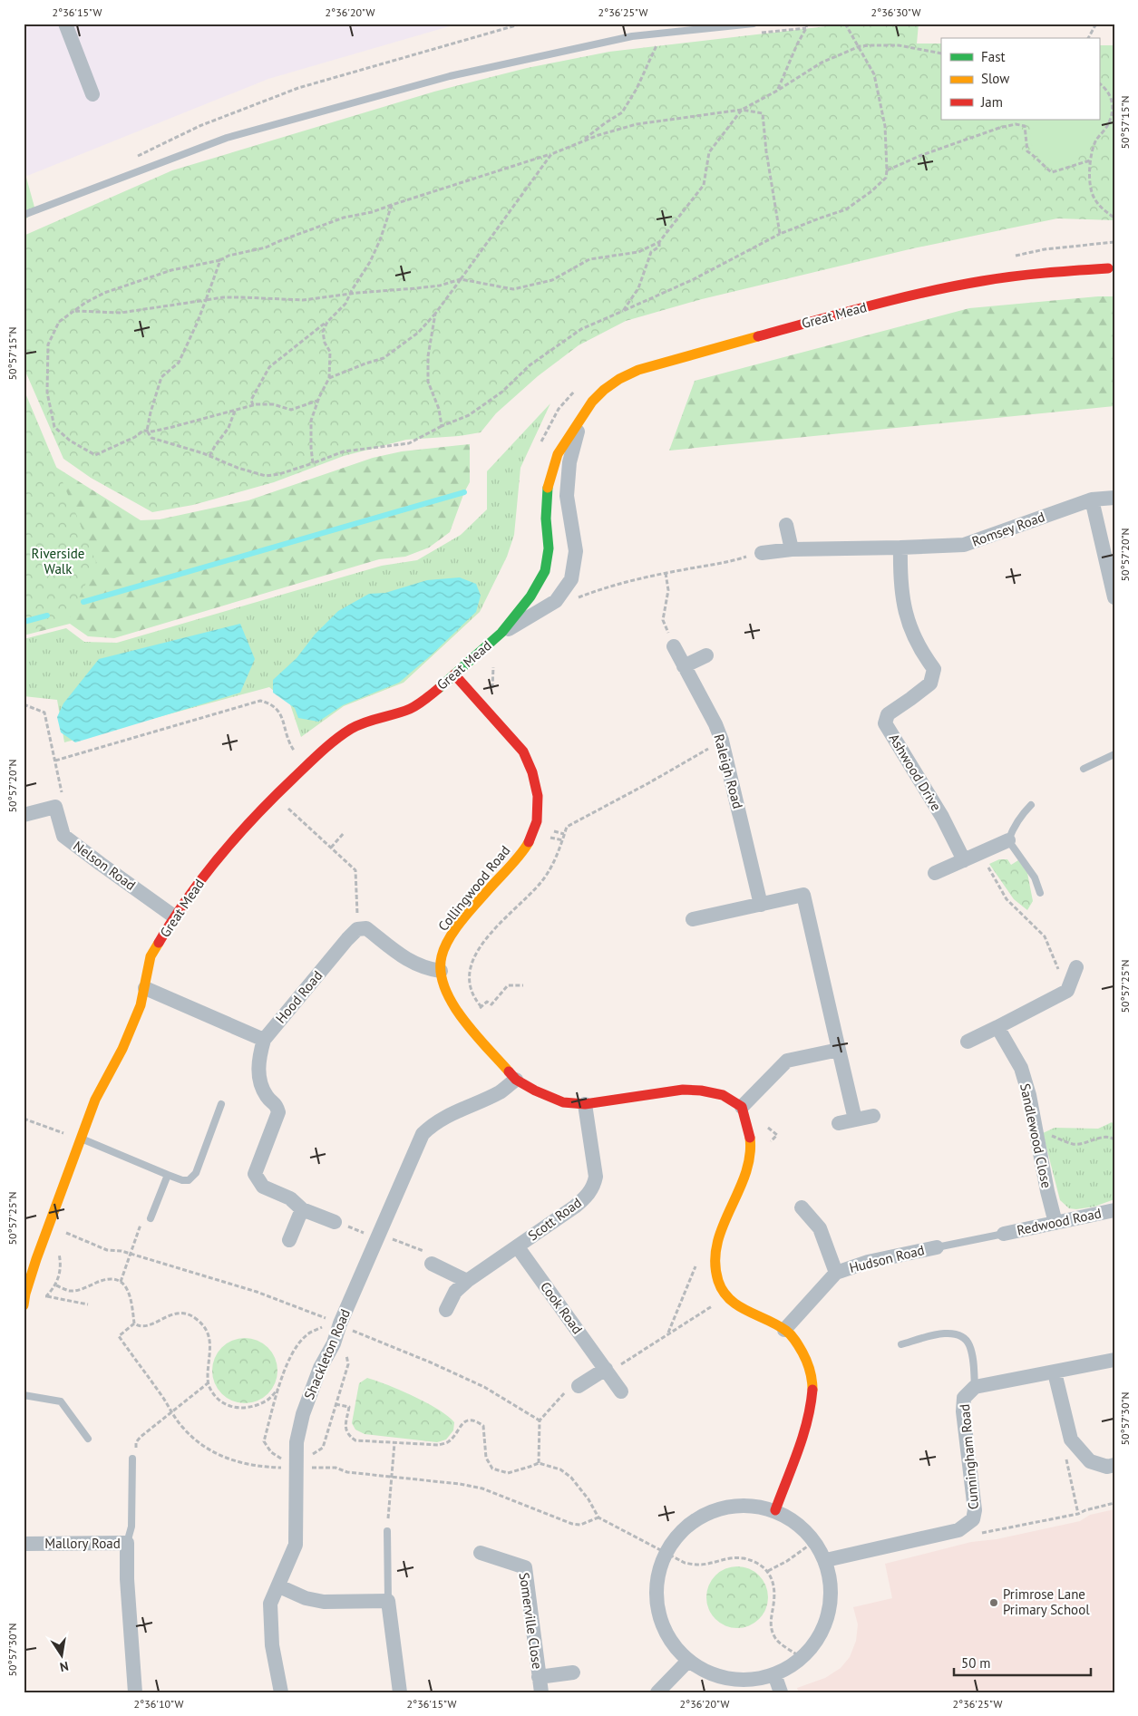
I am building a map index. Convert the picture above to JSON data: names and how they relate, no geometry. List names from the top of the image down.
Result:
{
  "streets": {
    "street": [
      "Great Mead",
      "Romsey Road",
      "Raleigh Road",
      "Ashwood Drive",
      "Nelson Road",
      "Collingwood Road",
      "Hood Road",
      "Sandlewood Close",
      "Scott Road",
      "Redwood Road",
      "Hudson Road",
      "Cook Road",
      "Shackleton Road",
      "Cunningham Road",
      "Mallory Road",
      "Somerville Close"
    ]
  },
  "crossings": [
    ["Great Mead", "Nelson Road"],
    ["Great Mead", "Collingwood Road"],
    ["Romsey Road", "Ashwood Drive"],
    ["Collingwood Road", "Scott Road"],
    ["Collingwood Road", "Shackleton Road"],
    ["Sandlewood Close", "Redwood Road"],
    ["Scott Road", "Cook Road"]
  ],
  "parks": ["Riverside Walk"],
  "places": ["Primrose Lane Primary School"],
  "legend": ["Fast", "Slow", "Jam"],
  "scale_bar": "50 m",
  "north": "bottom",
  "coordinates": [
    "2°36'15\"W",
    "2°36'20\"W",
    "2°36'25\"W",
    "2°36'30\"W",
    "50°57'15\"N",
    "50°57'20\"N",
    "50°57'25\"N",
    "50°57'30\"N",
    "2°36'10\"W"
  ]
}
